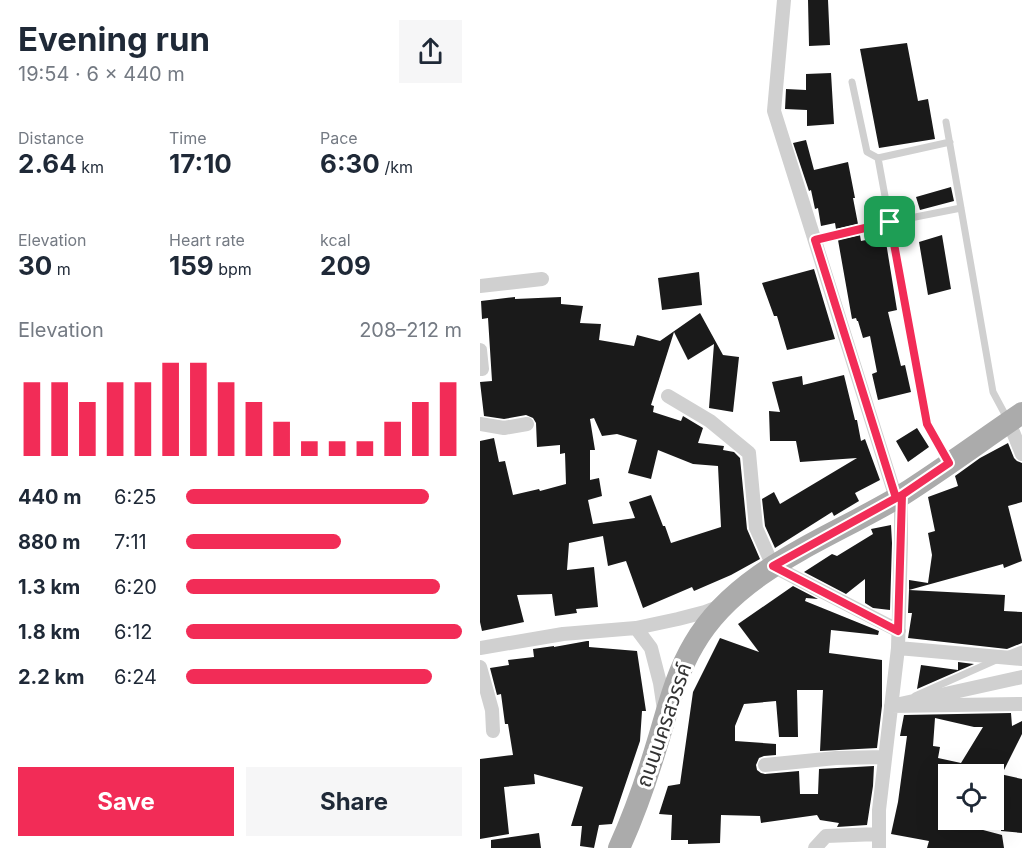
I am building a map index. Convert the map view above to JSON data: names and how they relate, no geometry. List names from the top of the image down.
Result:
{
  "streets": {
    "main road": ["ถนนนครสวรรค์"]
  },
  "page": {
    "heading": ["Evening run", "19:54 · 6 × 440 m"],
    "stats": [
      ["Distance", "2.64 km"],
      ["Time", "17:10"],
      ["Pace", "6:30 /km"],
      ["Elevation", "30 m"],
      ["Heart rate", "159 bpm"],
      ["kcal", "209"]
    ],
    "chart": ["Elevation", "208–212 m"],
    "list": [
      {
        "name": "440 m",
        "note": "6:25"
      },
      {
        "name": "880 m",
        "note": "7:11"
      },
      {
        "name": "1.3 km",
        "note": "6:20"
      },
      {
        "name": "1.8 km",
        "note": "6:12"
      },
      {
        "name": "2.2 km",
        "note": "6:24"
      }
    ],
    "buttons": ["Save", "Share"]
  }
}
